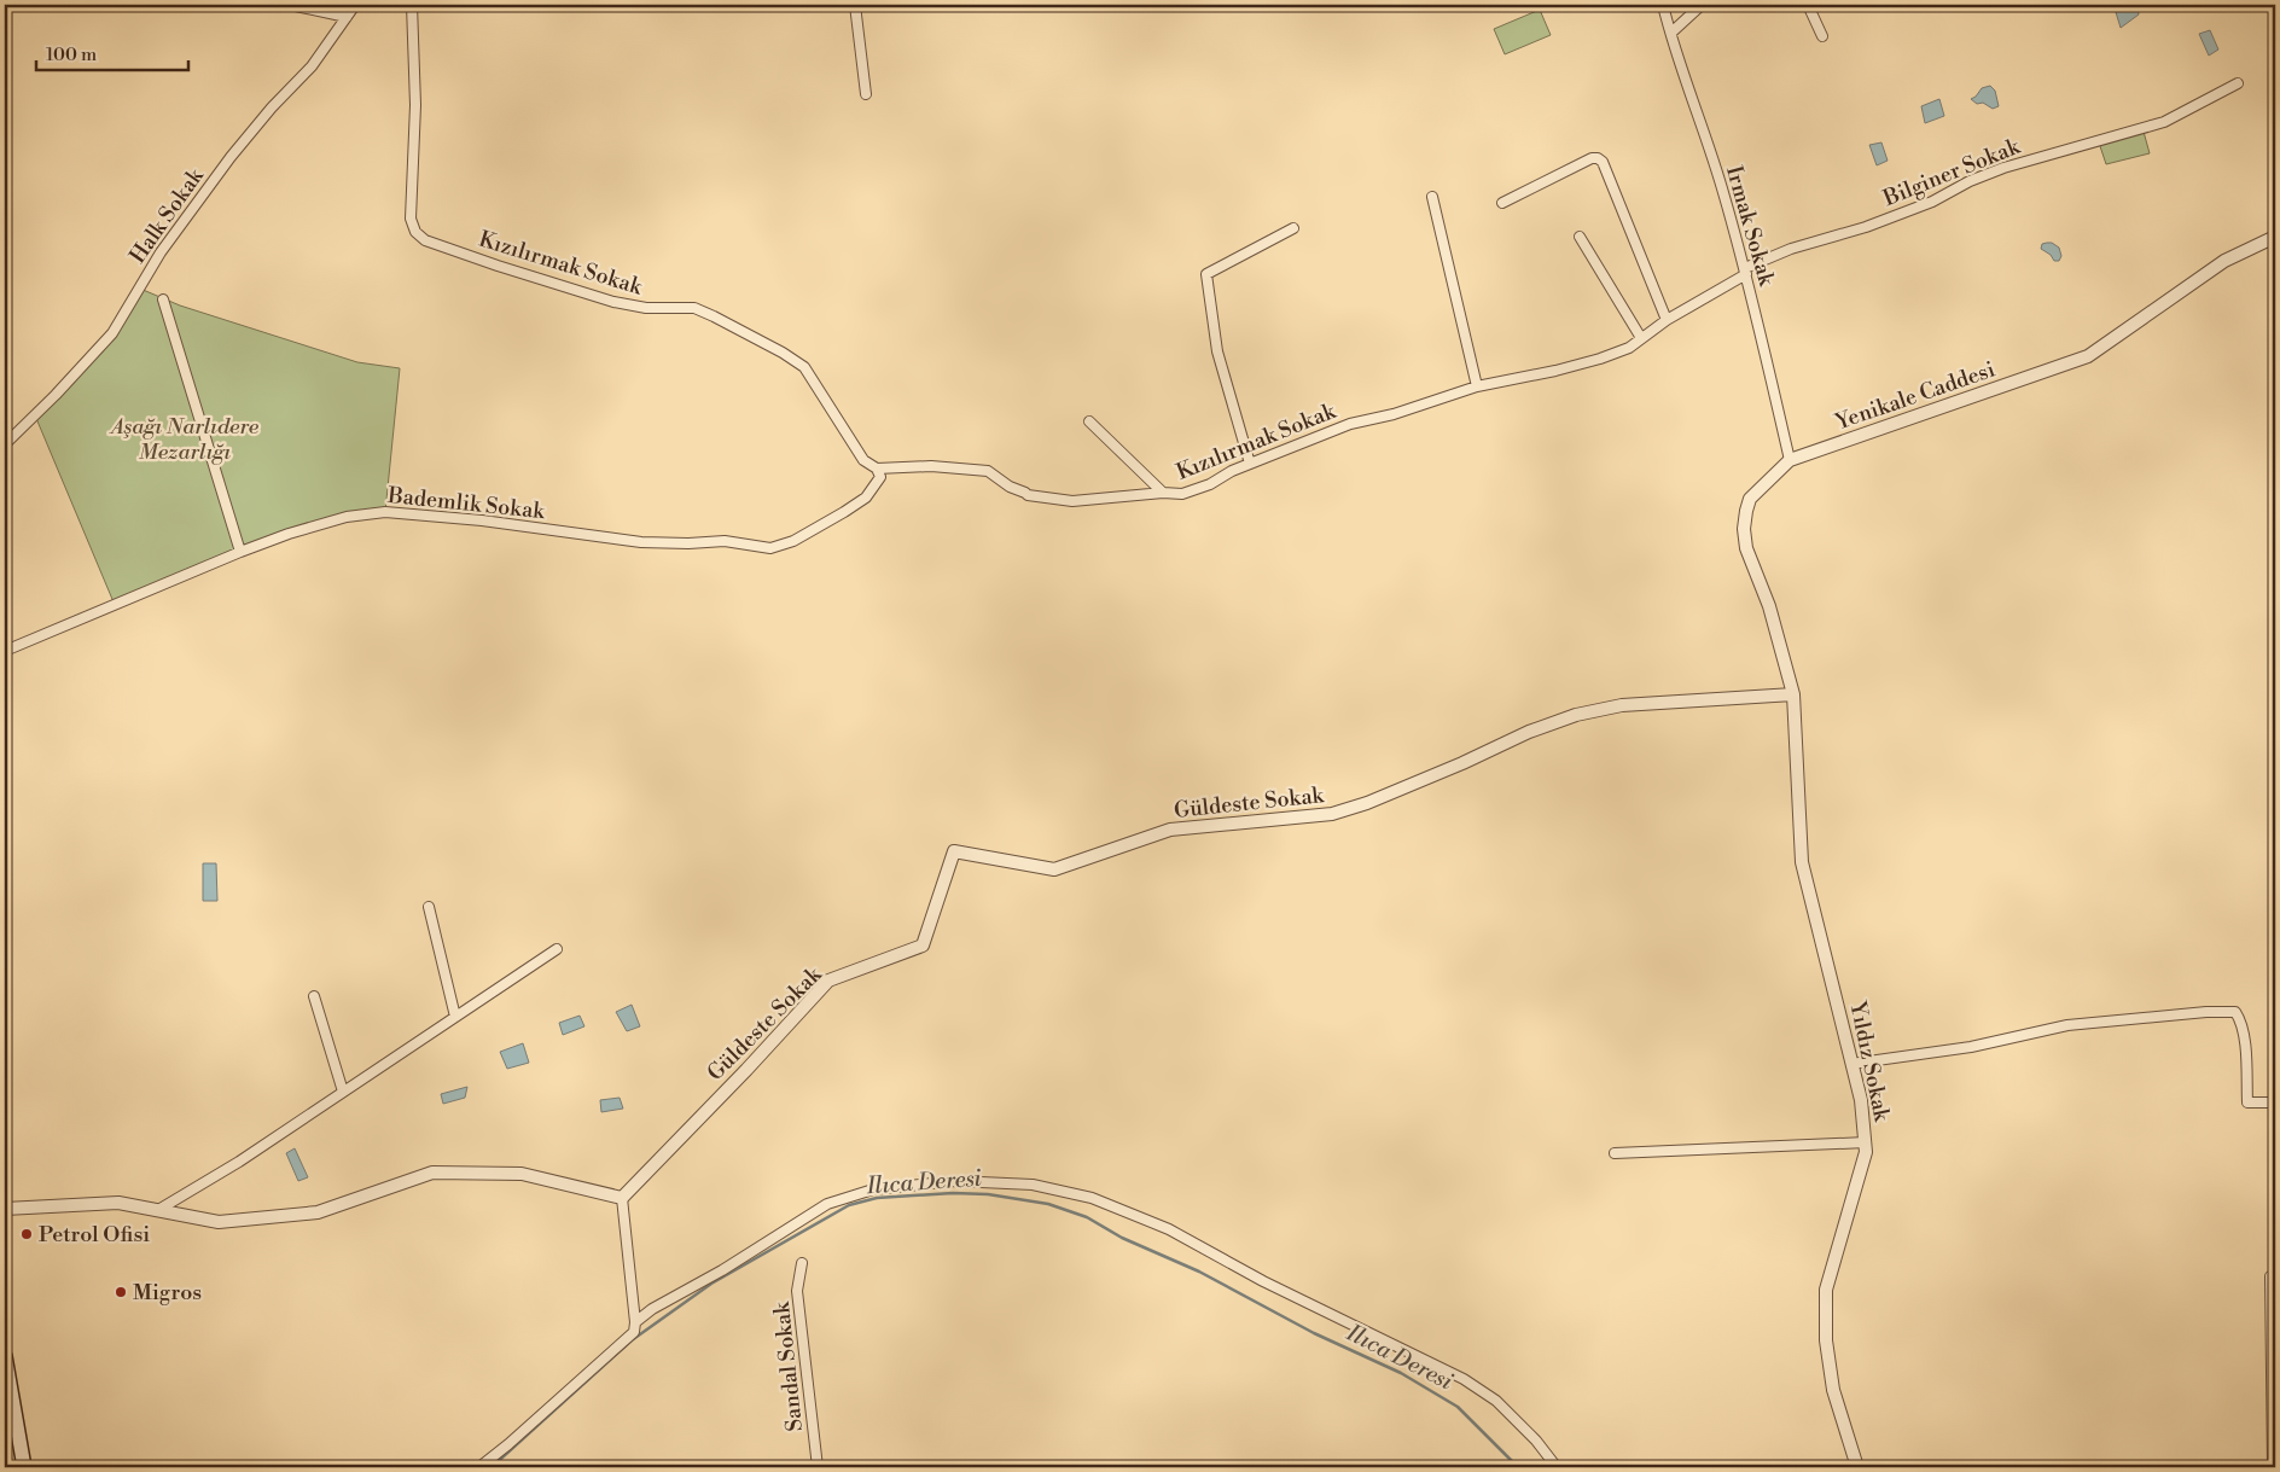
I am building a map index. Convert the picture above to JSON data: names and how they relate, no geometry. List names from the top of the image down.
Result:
{
  "streets": {
    "street": [
      "Bilginer Sokak",
      "Halk Sokak",
      "Irmak Sokak",
      "Kızılırmak Sokak",
      "Yenikale Caddesi",
      "Bademlik Sokak",
      "Güldeste Sokak",
      "Yıldız Sokak",
      "Sandal Sokak"
    ]
  },
  "crossings": [
    ["Bilginer Sokak", "Irmak Sokak"],
    ["Bilginer Sokak", "Kızılırmak Sokak"],
    ["Irmak Sokak", "Kızılırmak Sokak"],
    ["Irmak Sokak", "Yenikale Caddesi"],
    ["Kızılırmak Sokak", "Bademlik Sokak"],
    ["Yenikale Caddesi", "Güldeste Sokak"],
    ["Yenikale Caddesi", "Yıldız Sokak"],
    ["Güldeste Sokak", "Yıldız Sokak"]
  ],
  "water": ["Ilıca Deresi"],
  "parks": ["Aşağı Narlıdere Mezarlığı"],
  "places": ["Petrol Ofisi", "Migros"],
  "scale_bar": "100 m"
}
